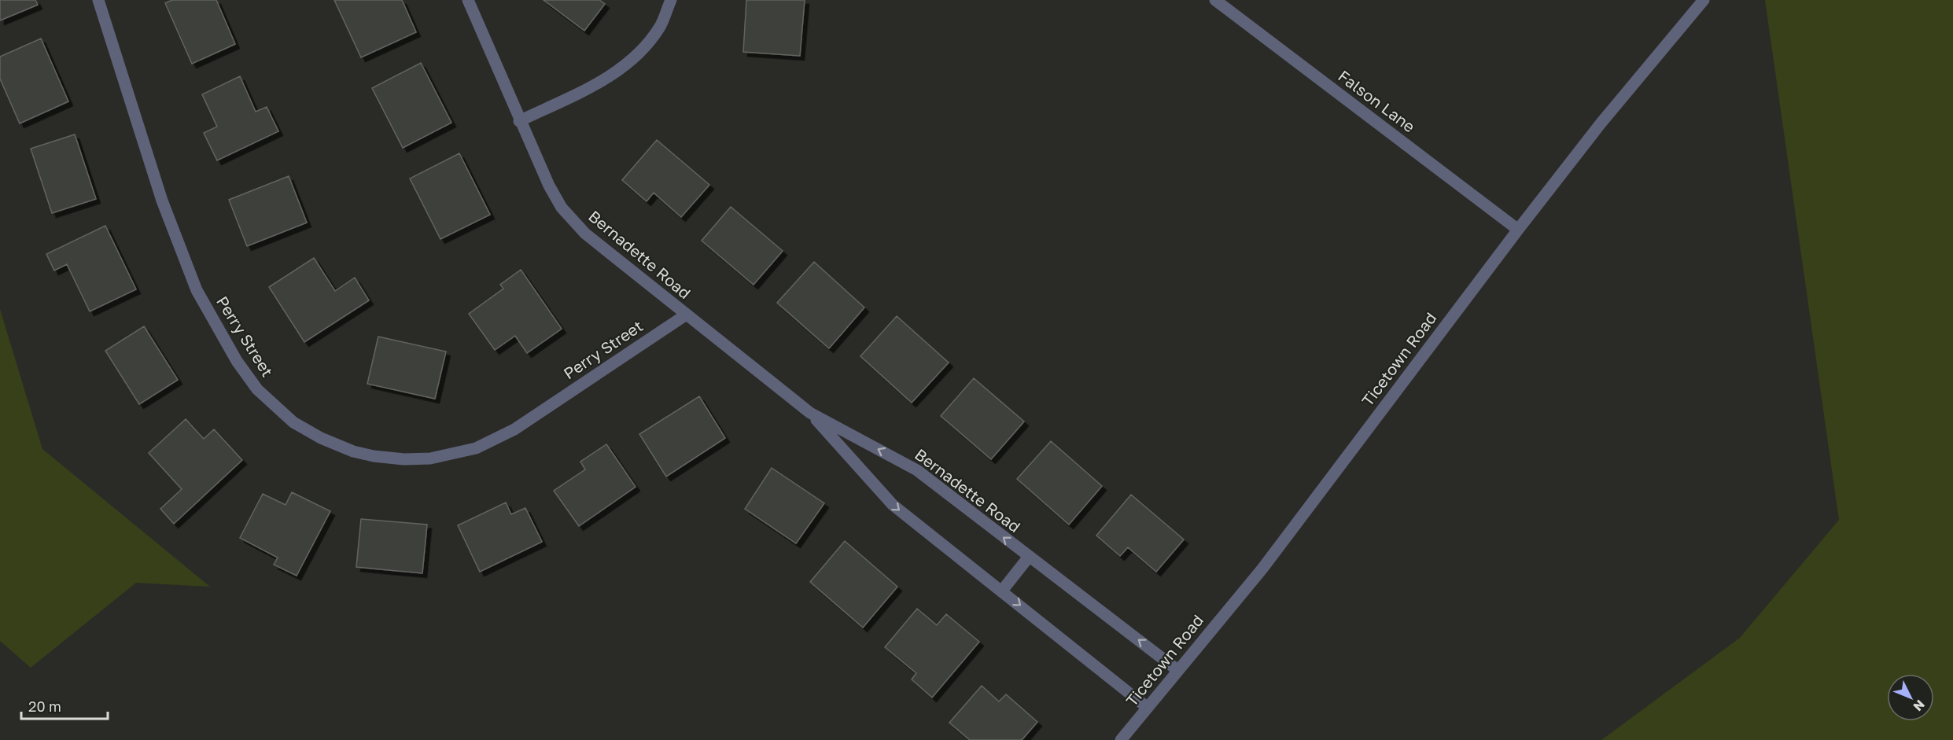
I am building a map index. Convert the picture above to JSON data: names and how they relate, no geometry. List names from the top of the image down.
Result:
{
  "streets": {
    "street": [
      "Falson Lane",
      "Bernadette Road",
      "Perry Street",
      "Ticetown Road"
    ]
  },
  "crossings": [
    ["Falson Lane", "Ticetown Road"],
    ["Bernadette Road", "Perry Street"],
    ["Bernadette Road", "Ticetown Road"]
  ],
  "scale_bar": "20 m",
  "north": "bottom right"
}
